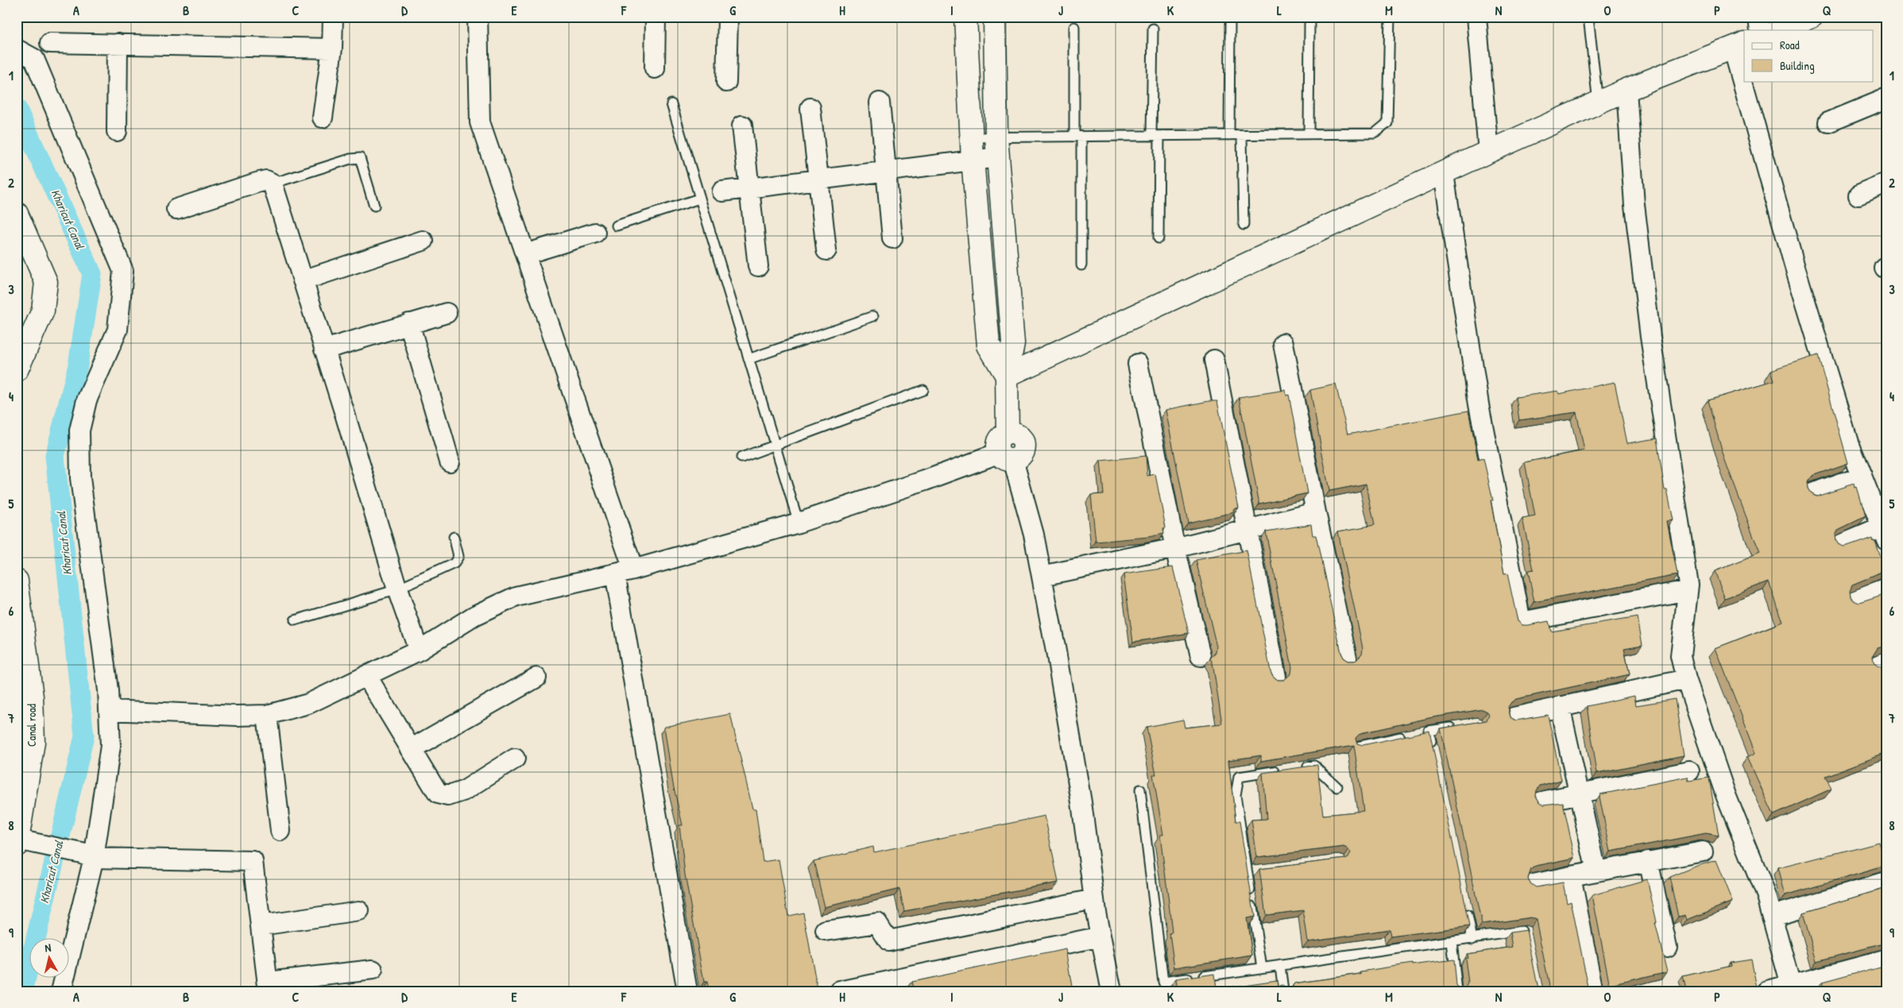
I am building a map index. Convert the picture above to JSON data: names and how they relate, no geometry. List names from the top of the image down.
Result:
{
  "streets": {
    "street": ["Canal road"]
  },
  "water": ["Kharicut Canal"],
  "legend": ["Road", "Building"],
  "north": "top",
  "grid": {
    "columns": [
      "A",
      "B",
      "C",
      "D",
      "E",
      "F",
      "G",
      "H",
      "I",
      "J",
      "K",
      "L",
      "M",
      "N",
      "O",
      "P",
      "Q"
    ],
    "rows": [
      "1",
      "2",
      "3",
      "4",
      "5",
      "6",
      "7",
      "8",
      "9"
    ]
  }
}
